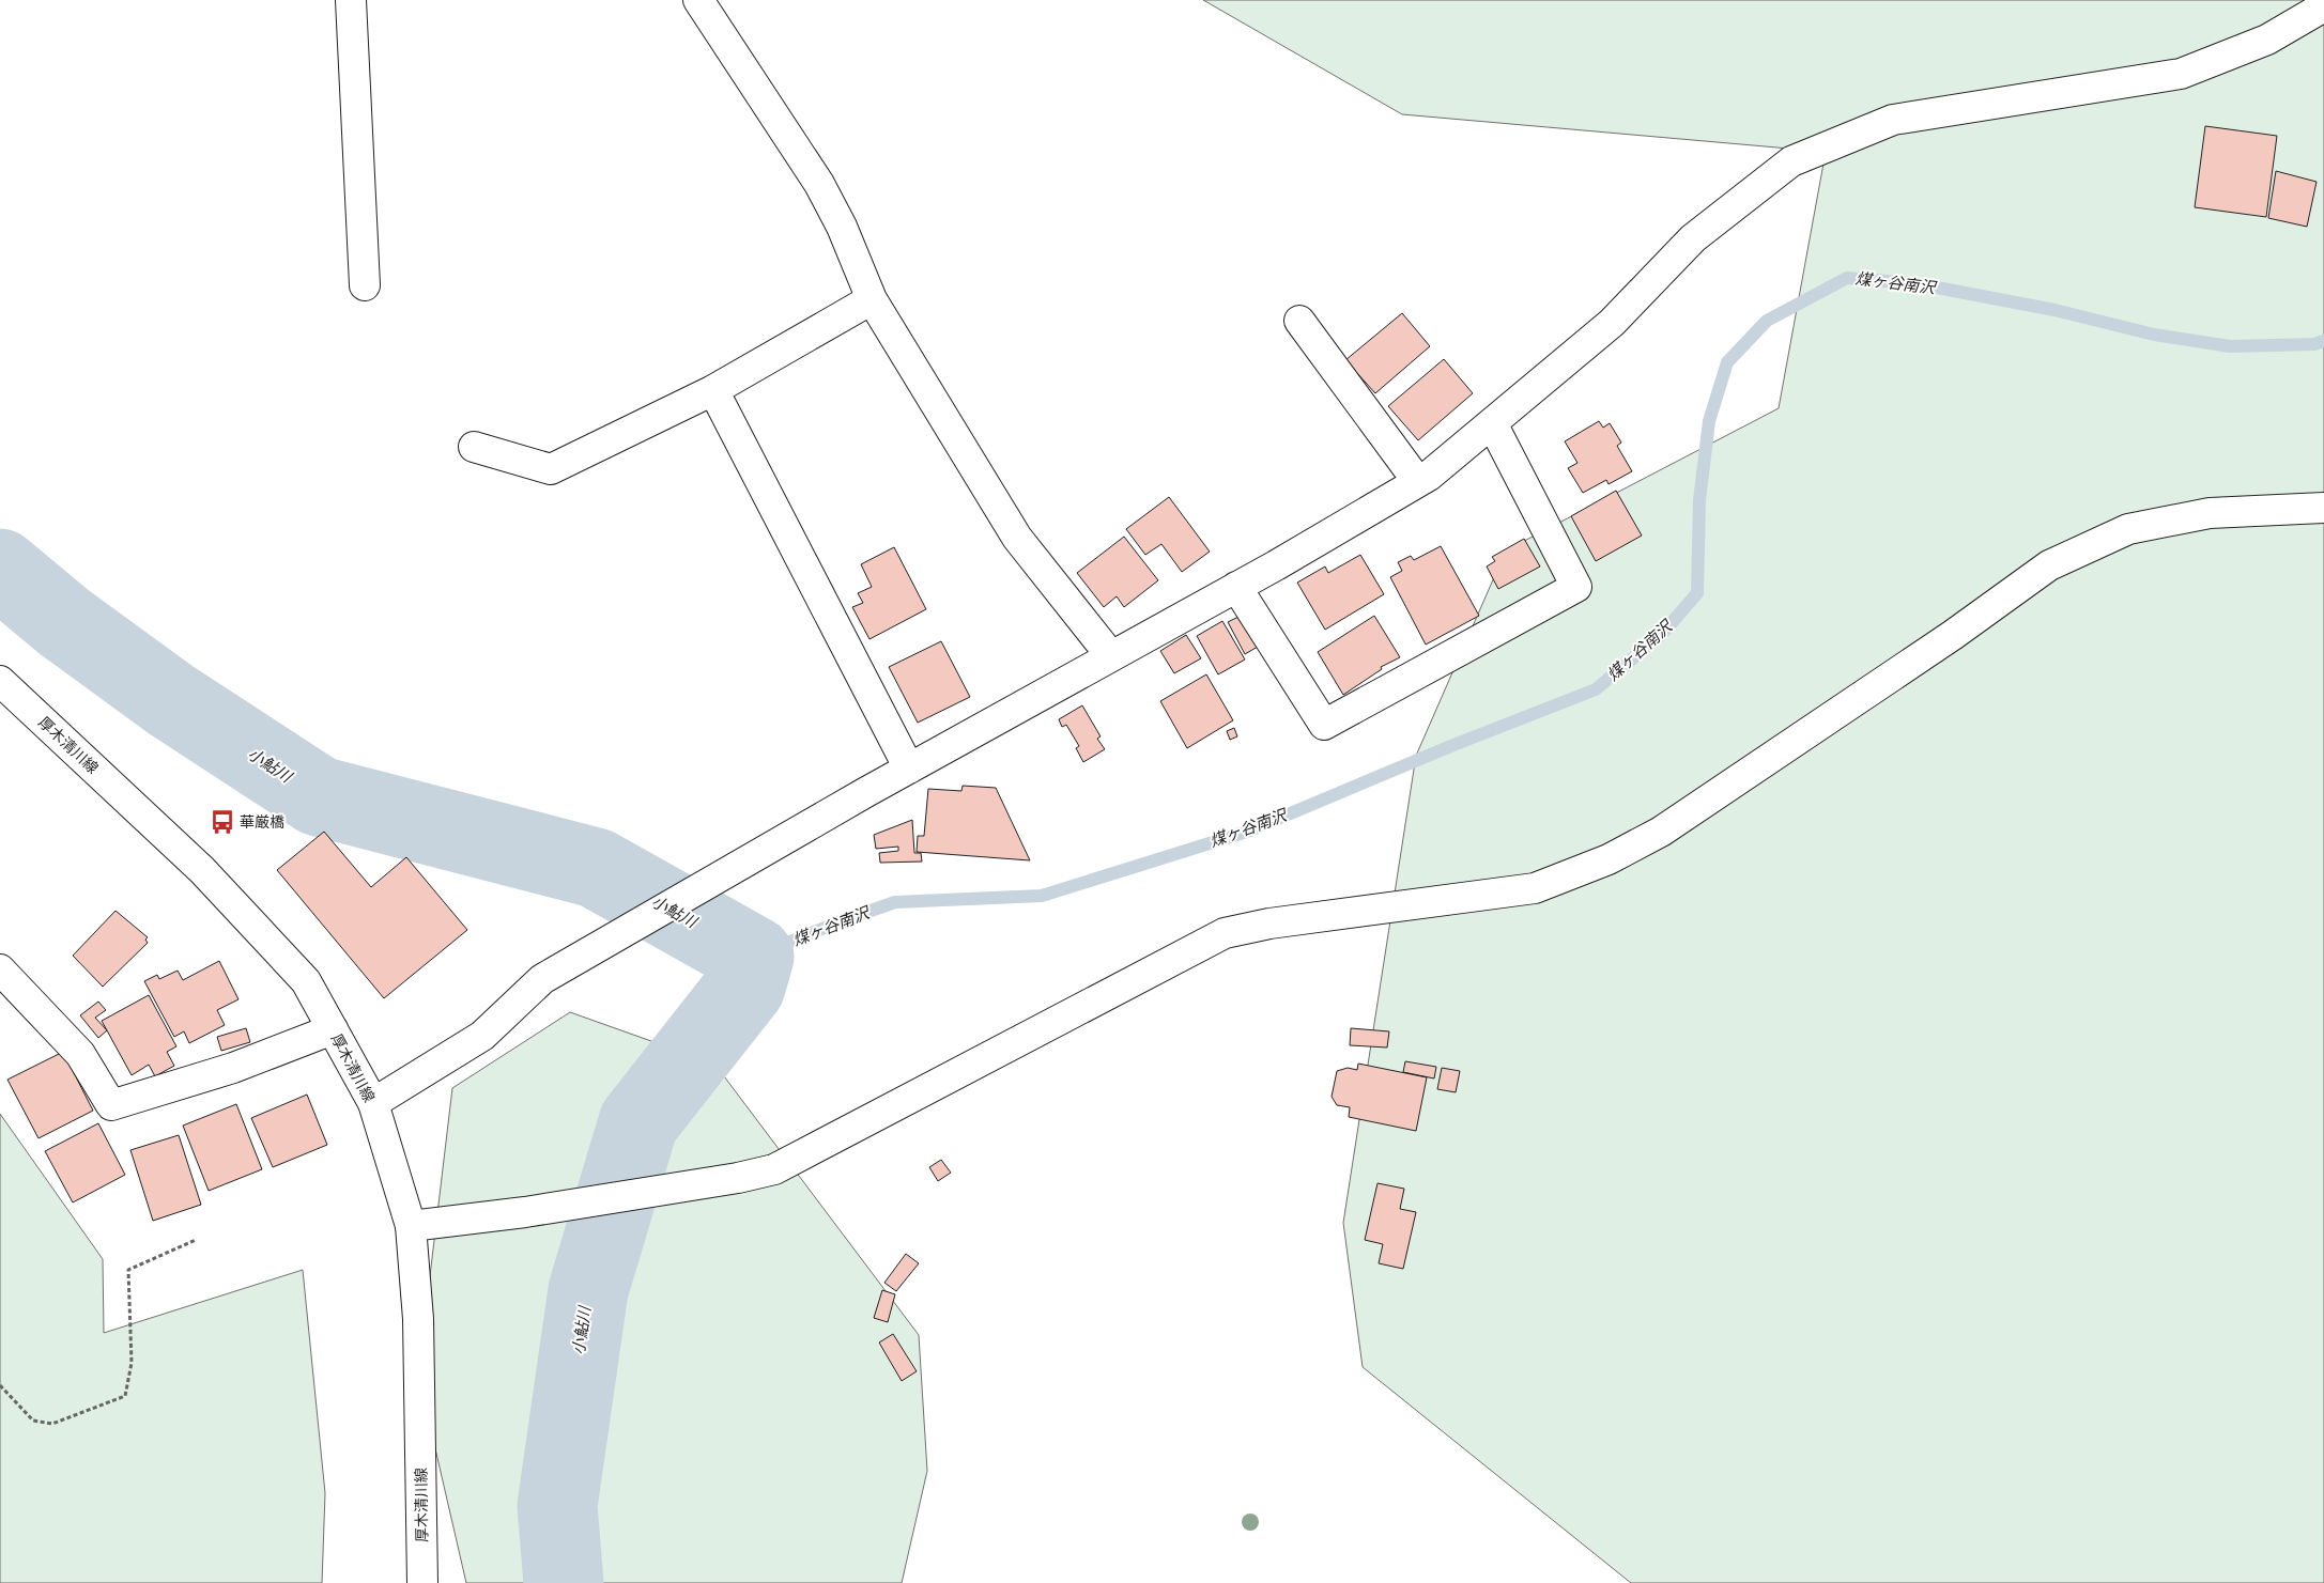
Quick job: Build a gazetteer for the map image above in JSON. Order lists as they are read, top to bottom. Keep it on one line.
{"streets":{"street":["厚木清川線"]},"water":["煤ヶ谷南沢","小鮎川"],"places":{"bus stop":["華厳橋"]}}
